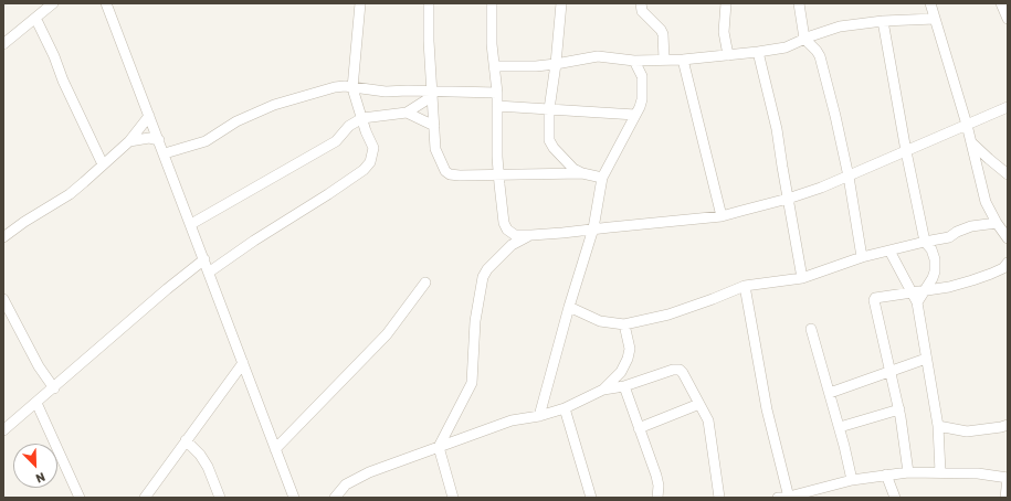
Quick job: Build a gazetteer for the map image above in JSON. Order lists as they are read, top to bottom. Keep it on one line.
{"north":"bottom right"}
